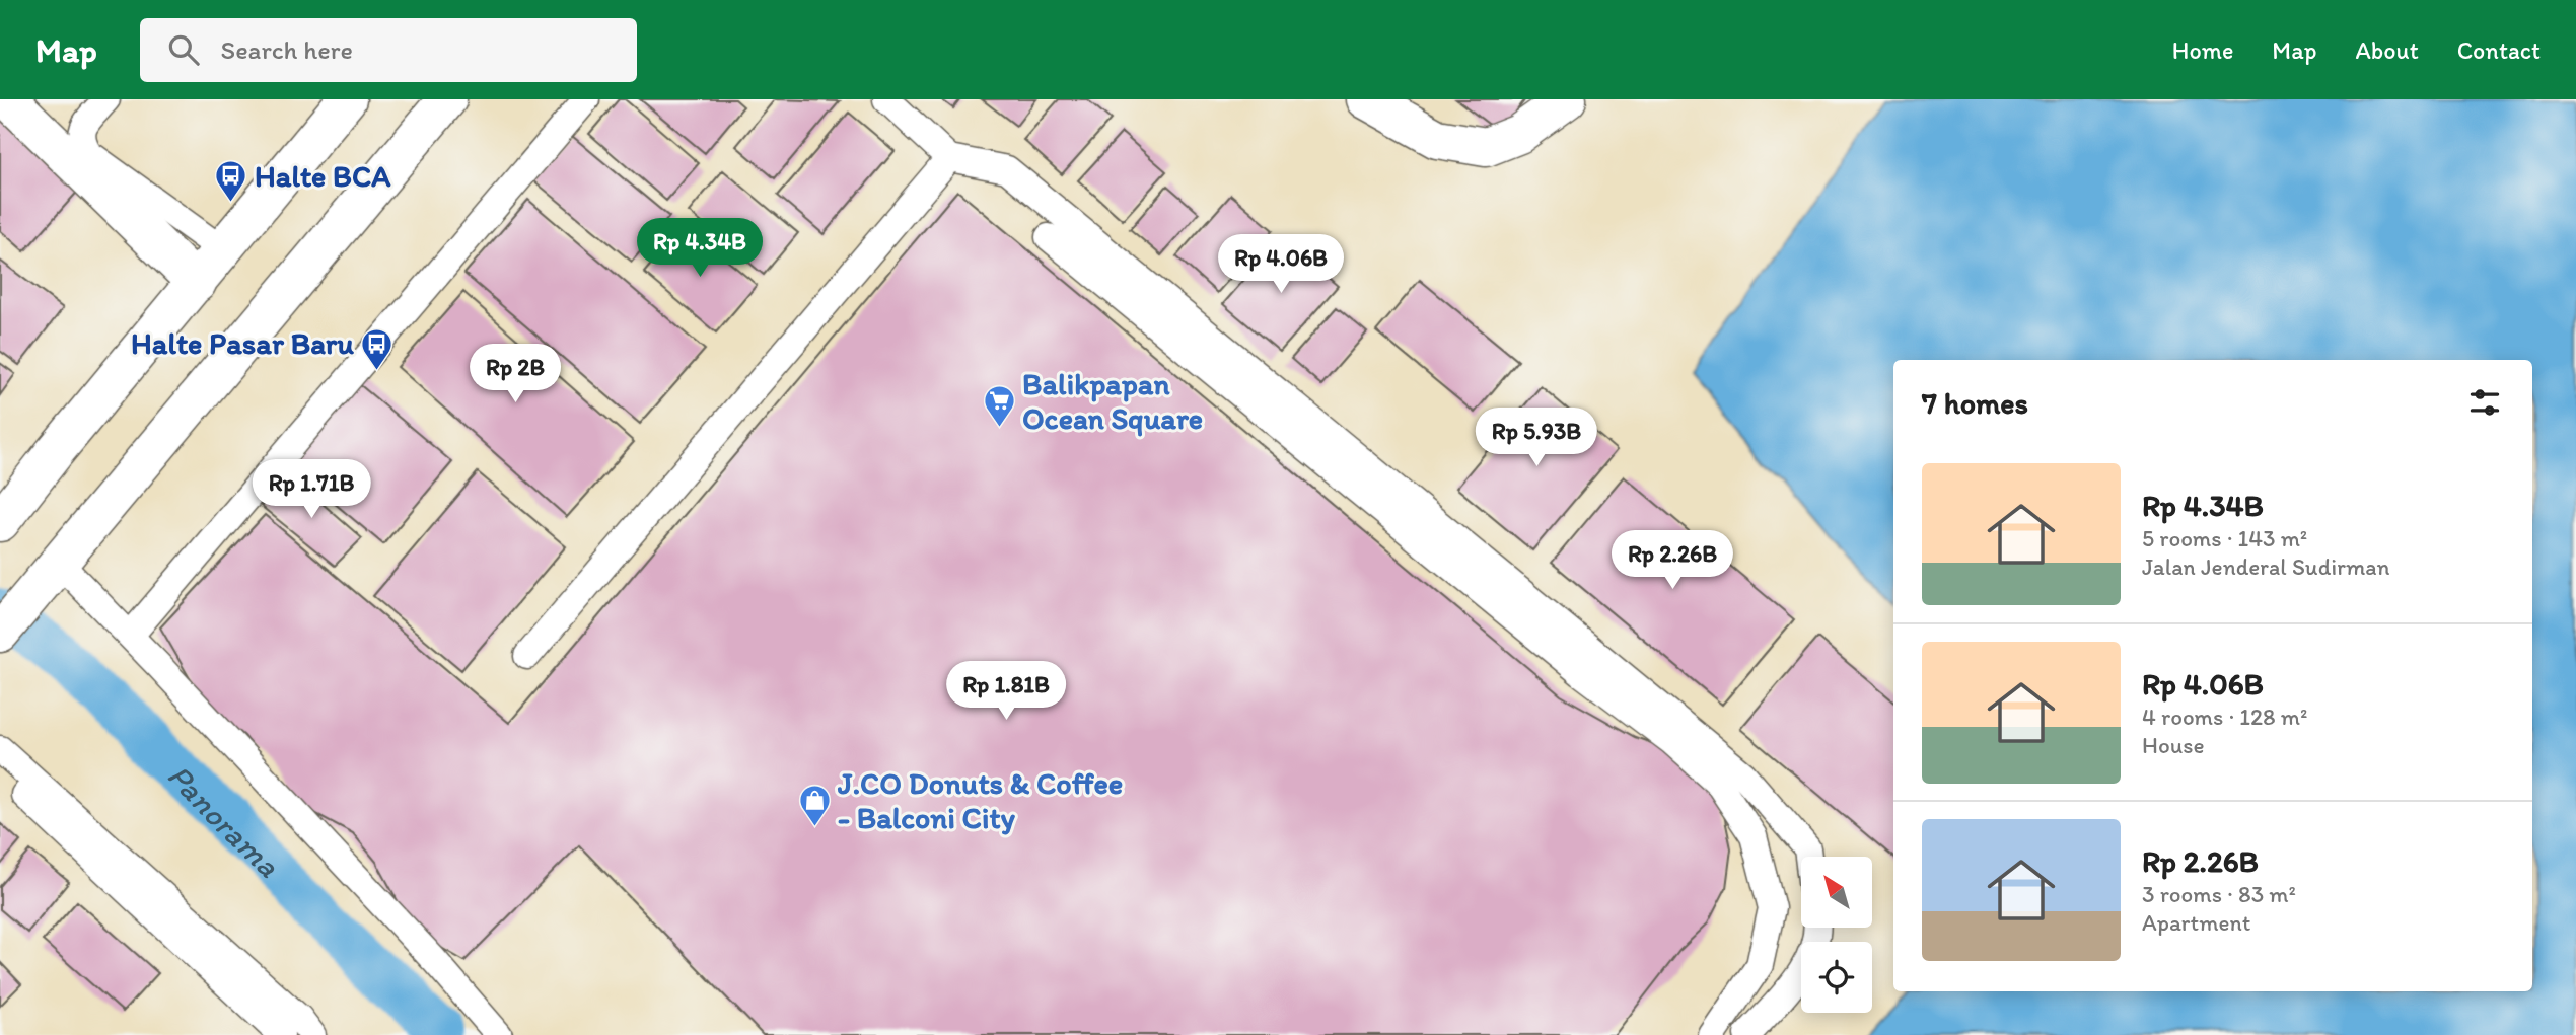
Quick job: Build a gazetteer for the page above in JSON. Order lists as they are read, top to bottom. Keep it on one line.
{"water":["Panorama"],"places":{"bus stop":["Halte BCA","Halte Pasar Baru"],"supermarket":["Balikpapan Ocean Square"],"shop":["J.CO Donuts & Coffee - Balconi City"]},"north":"top left","page":{"header":"Map","search":"Search here","nav":["Home","Map","About","Contact"],"price":["Rp 4.34B","Rp 4.06B","Rp 2B","Rp 5.93B","Rp 1.71B","Rp 2.26B","Rp 1.81B"],"heading":"7 homes","list":[{"name":"Rp 4.34B","note":"5 rooms · 143 m² · Jalan Jenderal Sudirman"},{"name":"Rp 4.06B","note":"4 rooms · 128 m² · House"},{"name":"Rp 2.26B","note":"3 rooms · 83 m² · Apartment"}]}}
